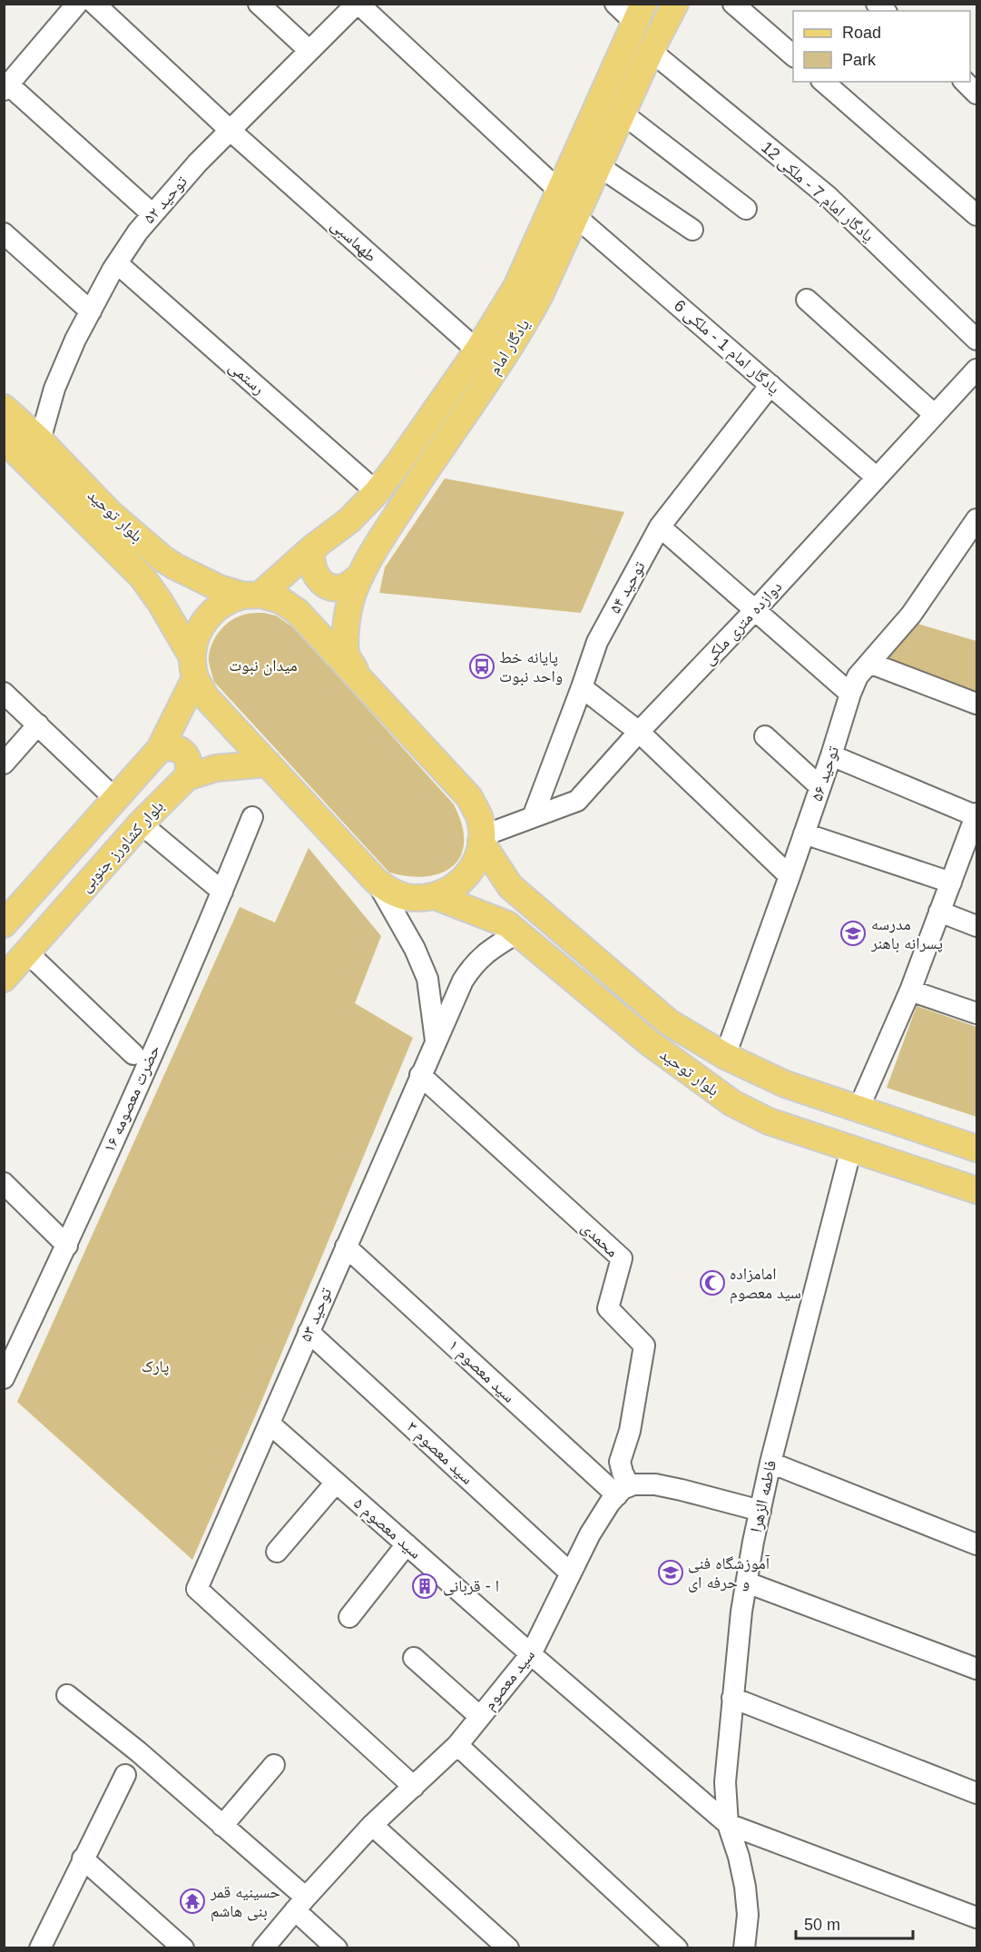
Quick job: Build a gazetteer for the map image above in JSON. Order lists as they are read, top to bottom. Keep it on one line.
{"streets":{"main road":["یادگار امام","بلوار توحید","بلوار کشاورز جنوبی"],"street":["یادگار امام 7 - ملکی 12","توحید ۵۲","طهماسبی","یادگار امام 1 - ملکی 6","رستمی","توحید ۵۴","دوازده متری ملکی","توحید ۵۶","حضرت معصومه ۱۶","محمدی","توحید ۵۳","سید معصوم ۱","سید معصوم ۳","فاطمه الزهرا","سید معصوم ۵","سید معصوم"]},"crossings":[["یادگار امام 7 - ملکی 12","یادگار امام"],["توحید ۵۲","طهماسبی"],["توحید ۵۲","رستمی"],["توحید ۵۲","بلوار توحید"],["طهماسبی","یادگار امام"],["یادگار امام","یادگار امام 1 - ملکی 6"],["یادگار امام","رستمی"],["یادگار امام","بلوار توحید"],["یادگار امام 1 - ملکی 6","توحید ۵۴"],["یادگار امام 1 - ملکی 6","دوازده متری ملکی"],["بلوار توحید","دوازده متری ملکی"],["بلوار توحید","توحید ۵۶"],["بلوار توحید","توحید ۵۳"],["بلوار توحید","فاطمه الزهرا"],["توحید ۵۴","دوازده متری ملکی"],["محمدی","توحید ۵۳"],["محمدی","سید معصوم ۱"],["محمدی","سید معصوم"],["توحید ۵۳","سید معصوم ۱"],["توحید ۵۳","سید معصوم ۳"],["توحید ۵۳","سید معصوم ۵"],["توحید ۵۳","سید معصوم"],["سید معصوم ۱","سید معصوم"],["سید معصوم ۳","سید معصوم"],["فاطمه الزهرا","سید معصوم ۵"],["سید معصوم ۵","سید معصوم"]],"parks":["میدان نبوت","پارک"],"places":{"bus stop":["پایانه خط واحد نبوت"],"school or university":["مدرسه پسرانه باهنر","آموزشگاه فنی و حرفه ای"],"mosque":["امامزاده سید معصوم"],"building":["ا - قربانی"],"temple":["حسینیه قمر بنی هاشم"]},"legend":["Road","Park"],"scale_bar":"50 m"}
